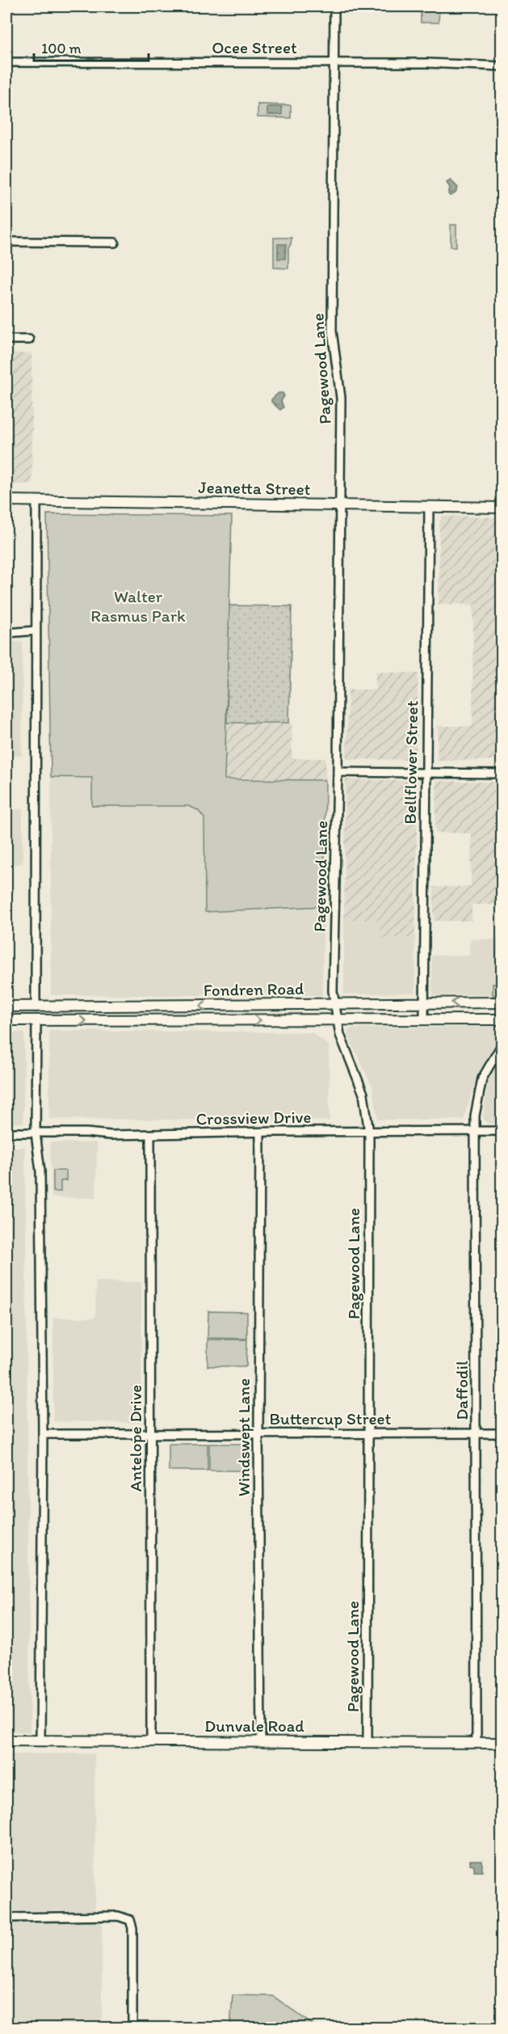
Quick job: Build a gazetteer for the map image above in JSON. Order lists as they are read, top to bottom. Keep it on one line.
{"streets":{"main road":["Jeanetta Street","Fondren Road","Dunvale Road"],"street":["Ocee Street","Pagewood Lane","Bellflower Street","Crossview Drive","Daffodil","Buttercup Street","Windswept Lane","Antelope Drive"]},"crossings":[["Ocee Street","Pagewood Lane"],["Pagewood Lane","Jeanetta Street"],["Pagewood Lane","Fondren Road"],["Pagewood Lane","Crossview Drive"],["Pagewood Lane","Buttercup Street"],["Pagewood Lane","Dunvale Road"],["Jeanetta Street","Bellflower Street"],["Bellflower Street","Fondren Road"],["Crossview Drive","Daffodil"],["Crossview Drive","Windswept Lane"],["Crossview Drive","Antelope Drive"],["Daffodil","Buttercup Street"],["Daffodil","Dunvale Road"],["Buttercup Street","Windswept Lane"],["Buttercup Street","Antelope Drive"],["Windswept Lane","Dunvale Road"],["Antelope Drive","Dunvale Road"]],"parks":["Walter Rasmus Park"],"scale_bar":"100 m"}
